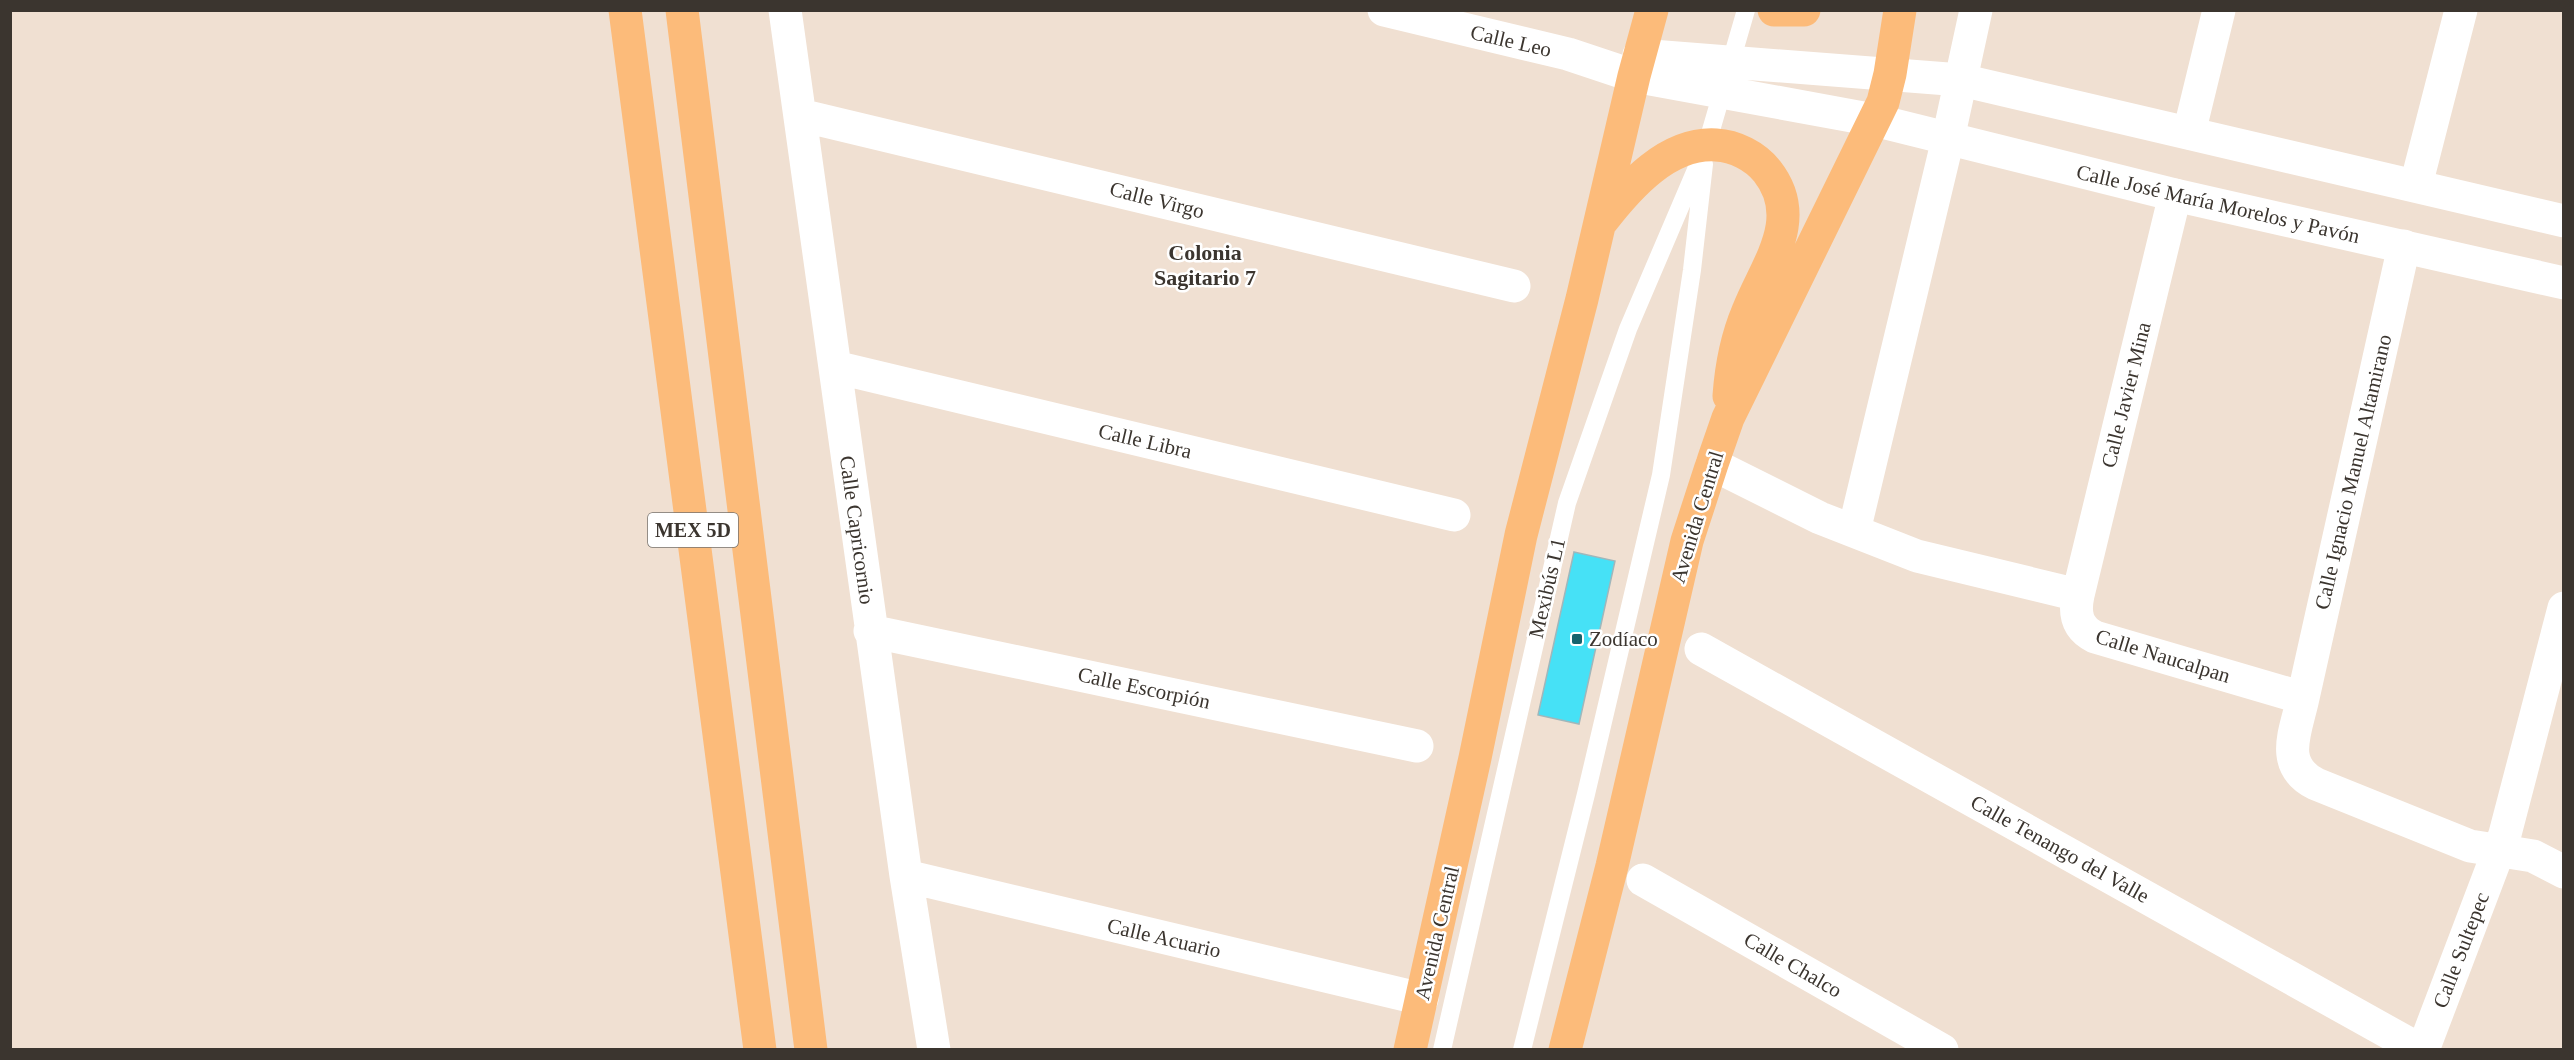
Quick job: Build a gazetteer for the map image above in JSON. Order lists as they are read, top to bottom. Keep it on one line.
{"streets":{"highway":["Avenida Central","MEX 5D"],"street":["Calle Leo","Calle Virgo","Calle José María Morelos y Pavón","Calle Javier Mina","Calle Libra","Calle Ignacio Manuel Altamirano","Calle Capricornio","Calle Naucalpan","Calle Escorpión","Calle Tenango del Valle","Calle Acuario","Calle Sultepec","Calle Chalco"],"lane":["Mexibús L1"]},"crossings":[["Calle Leo","Calle José María Morelos y Pavón"],["Calle Leo","Avenida Central"],["Calle Virgo","Calle Capricornio"],["Calle José María Morelos y Pavón","Calle Javier Mina"],["Calle José María Morelos y Pavón","Calle Ignacio Manuel Altamirano"],["Calle José María Morelos y Pavón","Avenida Central"],["Calle José María Morelos y Pavón","Mexibús L1"],["Calle Javier Mina","Calle Naucalpan"],["Calle Libra","Calle Capricornio"],["Calle Ignacio Manuel Altamirano","Calle Naucalpan"],["Avenida Central","Calle Acuario"],["Calle Capricornio","Calle Escorpión"],["Calle Capricornio","Calle Acuario"],["Calle Tenango del Valle","Calle Sultepec"]],"districts":["Colonia Sagitario 7"],"places":{"transit":["Zodíaco"]}}
